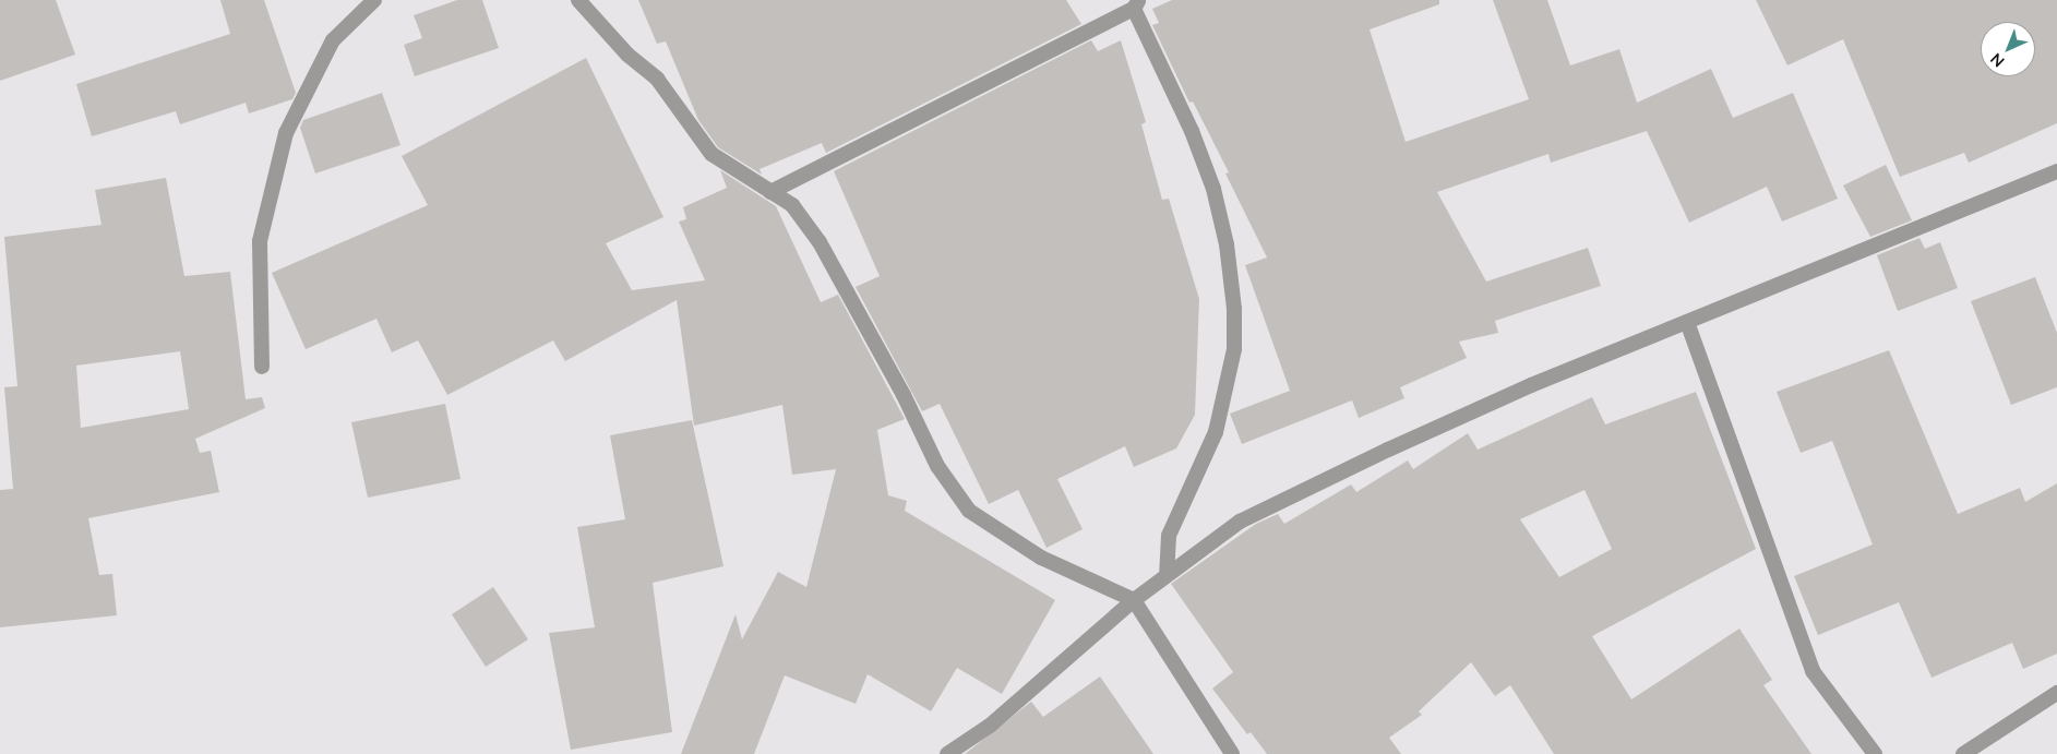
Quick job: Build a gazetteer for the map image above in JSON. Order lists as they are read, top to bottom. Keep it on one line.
{"north":"bottom left"}
